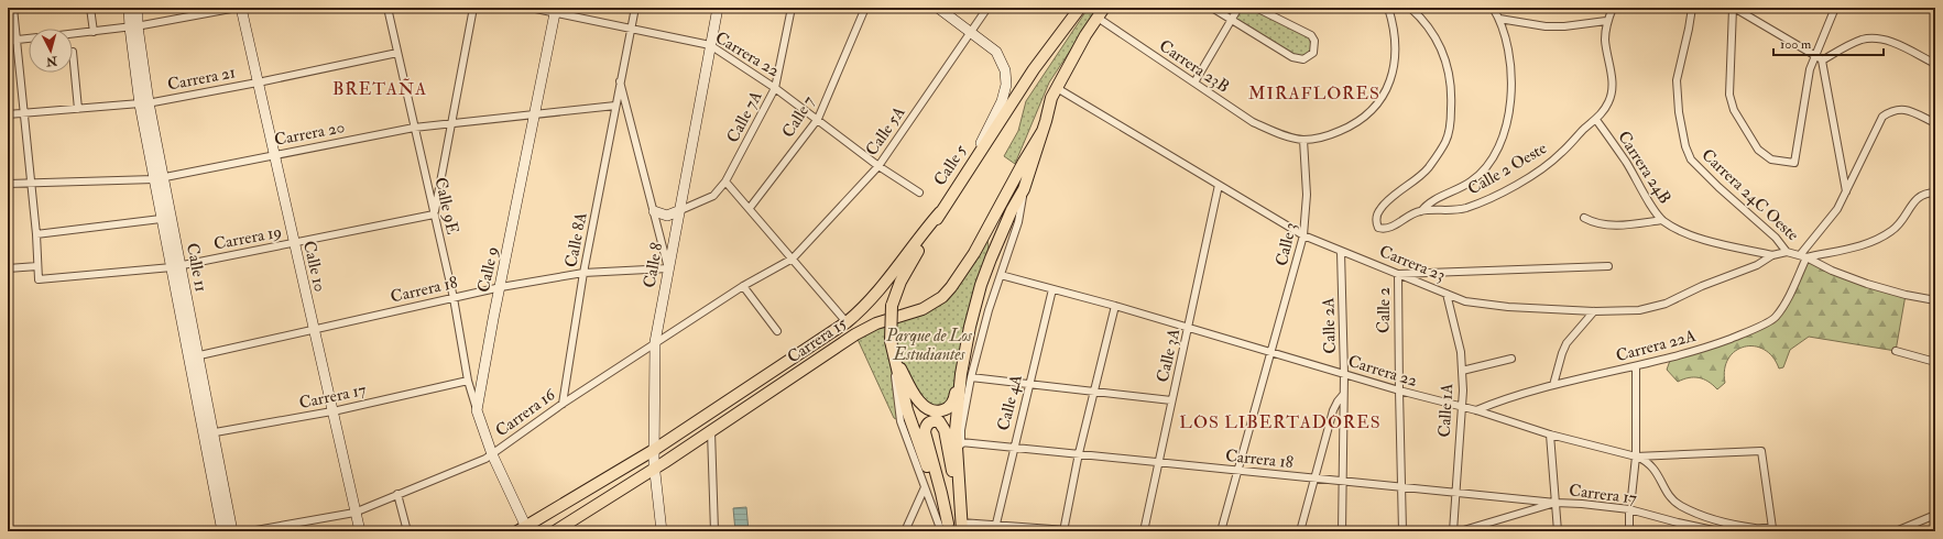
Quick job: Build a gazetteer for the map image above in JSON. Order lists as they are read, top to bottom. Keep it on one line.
{"streets":{"main road":["Calle 5","Carrera 15"],"street":["Carrera 22","Carrera 23B","Carrera 21","Calle 7A","Calle 7","Calle 5A","Carrera 20","Carrera 24B","Calle 2 Oeste","Carrera 24C Oeste","Calle 9E","Carrera 19","Calle 8A","Calle 3","Carrera 23","Calle 8","Calle 10","Calle 11","Calle 9","Carrera 18","Calle 2","Calle 2A","Carrera 22A","Calle 3A","Carrera 17","Calle 4A","Calle 1A","Carrera 16"]},"crossings":[["Carrera 22","Calle 7A"],["Carrera 22","Calle 7"],["Carrera 22","Calle 5A"],["Carrera 22","Calle 8A"],["Carrera 22","Calle 3"],["Carrera 22","Calle 8"],["Carrera 22","Calle 9"],["Carrera 22","Calle 2"],["Carrera 22","Calle 2A"],["Carrera 22","Carrera 22A"],["Carrera 22","Calle 3A"],["Carrera 22","Calle 4A"],["Carrera 22","Calle 1A"],["Carrera 23B","Calle 3"],["Carrera 21","Calle 9E"],["Carrera 21","Calle 10"],["Carrera 21","Calle 11"],["Calle 7A","Calle 8"],["Calle 5A","Carrera 16"],["Carrera 20","Calle 9E"],["Carrera 20","Calle 8A"],["Carrera 20","Calle 10"],["Carrera 20","Calle 11"],["Carrera 20","Calle 9"],["Calle 5","Carrera 15"],["Carrera 24B","Calle 2 Oeste"],["Carrera 24B","Carrera 23"],["Carrera 24C Oeste","Carrera 23"],["Carrera 24C Oeste","Carrera 22A"],["Calle 9E","Carrera 19"],["Calle 9E","Calle 9"],["Calle 9E","Carrera 18"],["Calle 9E","Carrera 17"],["Carrera 19","Calle 10"],["Carrera 19","Calle 11"],["Calle 8A","Calle 8"],["Calle 8A","Carrera 18"],["Calle 8A","Carrera 16"],["Calle 3","Carrera 23"],["Calle 3","Carrera 18"],["Carrera 23","Calle 2"],["Carrera 23","Calle 2A"],["Carrera 23","Calle 3A"],["Carrera 23","Calle 1A"],["Calle 8","Carrera 18"],["Calle 8","Carrera 15"],["Calle 8","Carrera 16"],["Calle 10","Carrera 18"],["Calle 10","Carrera 17"],["Calle 10","Carrera 16"],["Calle 11","Carrera 18"],["Calle 11","Carrera 17"],["Calle 9","Carrera 18"],["Carrera 18","Calle 2"],["Carrera 18","Calle 2A"],["Carrera 18","Calle 3A"],["Carrera 18","Carrera 17"],["Carrera 18","Calle 4A"],["Carrera 18","Calle 1A"]],"districts":["BRETAÑA","MIRAFLORES","LOS LIBERTADORES"],"parks":["Parque de Los Estudiantes"],"scale_bar":"100 m","north":"bottom"}
